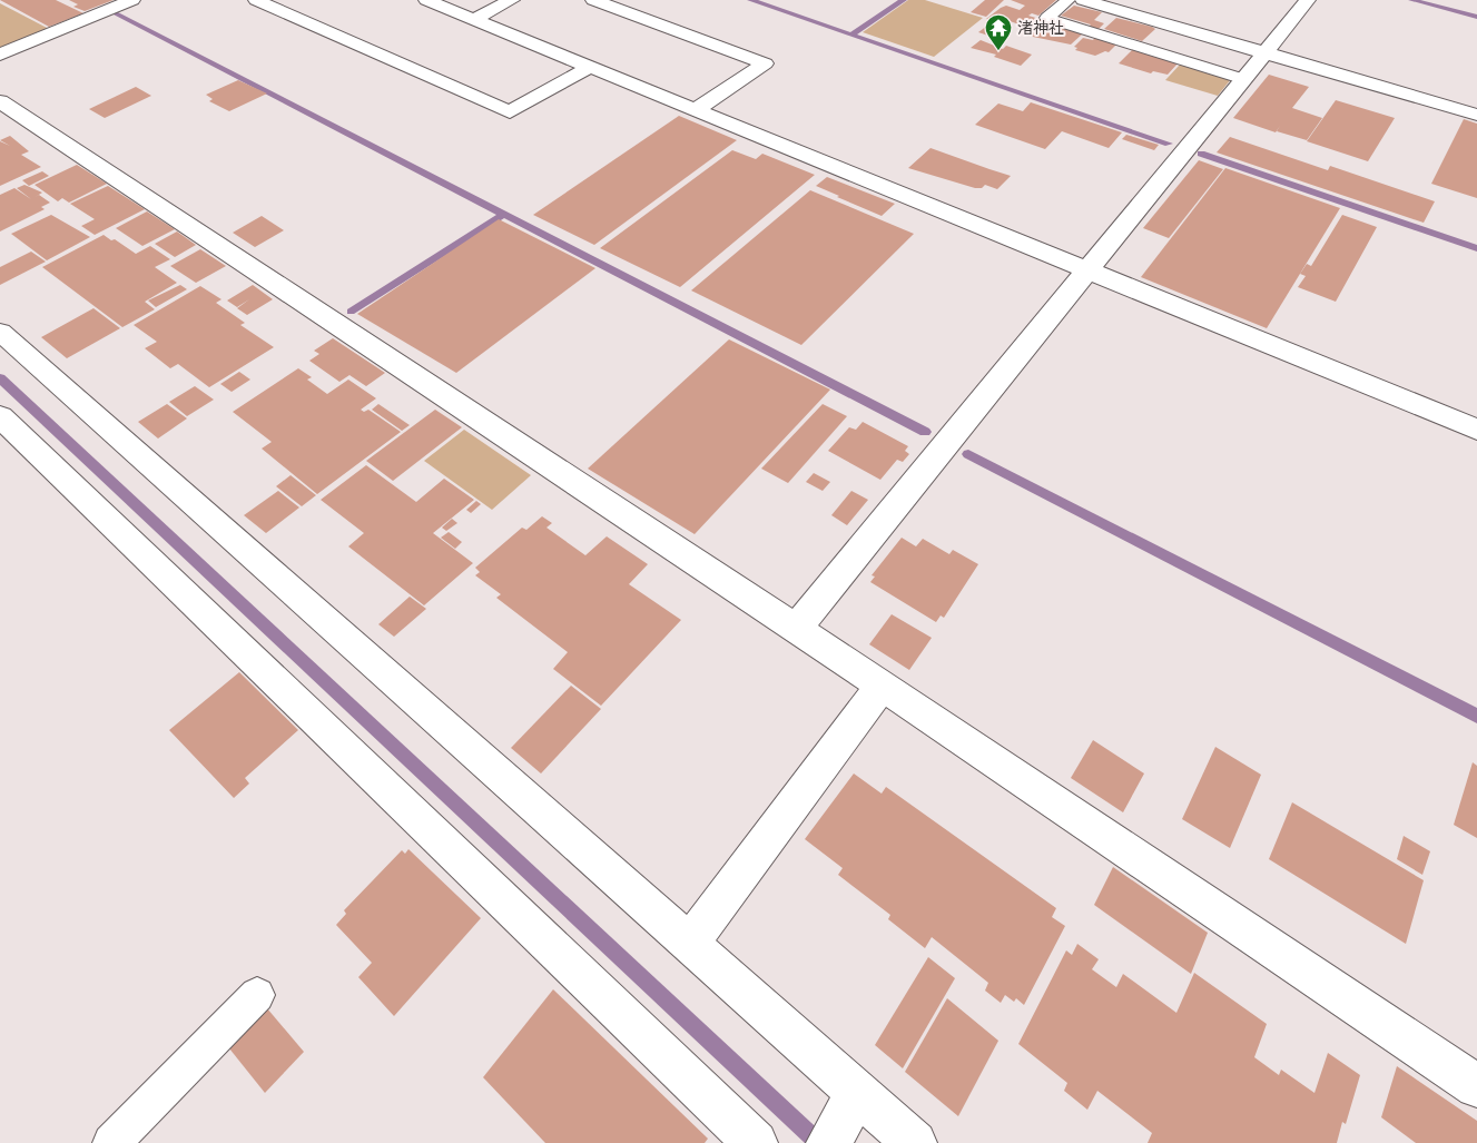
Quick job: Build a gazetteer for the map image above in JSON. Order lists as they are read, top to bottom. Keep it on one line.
{"places":{"temple":["渚神社"]}}
